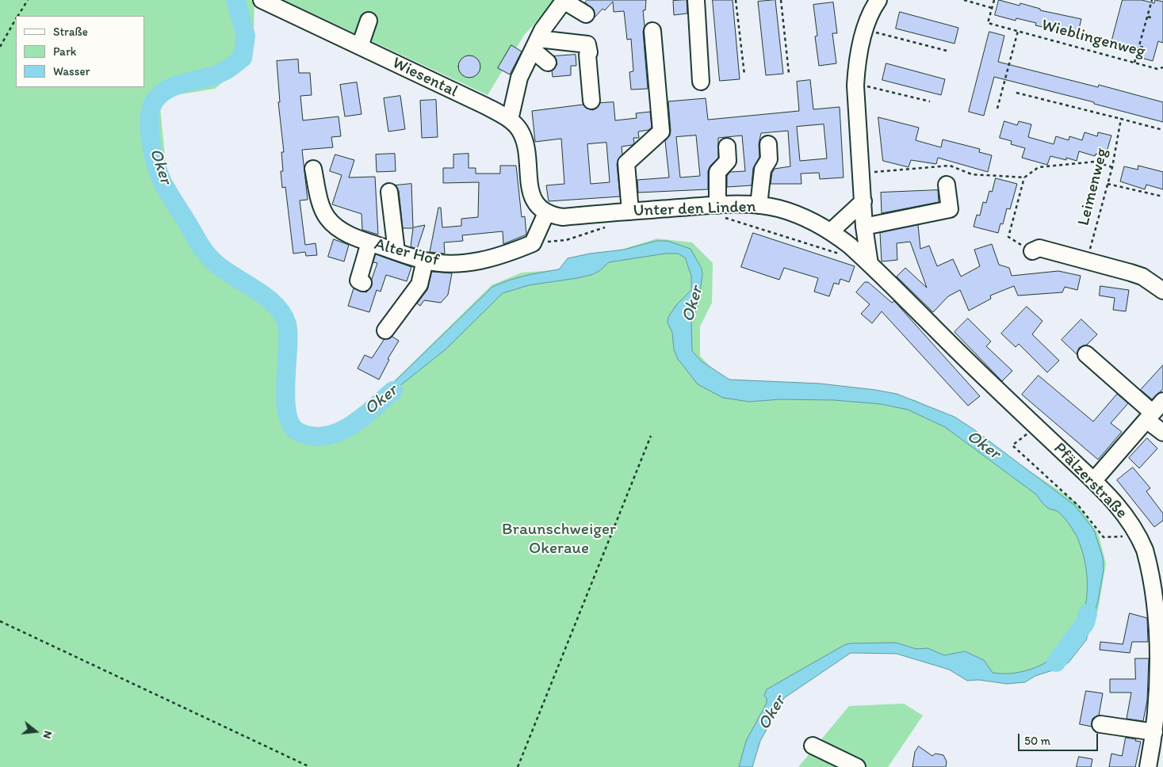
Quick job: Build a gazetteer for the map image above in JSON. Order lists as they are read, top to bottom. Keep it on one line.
{"streets":{"street":["Wiesental","Unter den Linden","Alter Hof","Pfälzerstraße"],"path":["Wieblingenweg","Leimenweg"]},"crossings":[["Wiesental","Unter den Linden"],["Unter den Linden","Pfälzerstraße"]],"water":["Oker"],"parks":["Braunschweiger Okeraue"],"legend":["Straße","Park","Wasser"],"scale_bar":"50 m","north":"right"}
